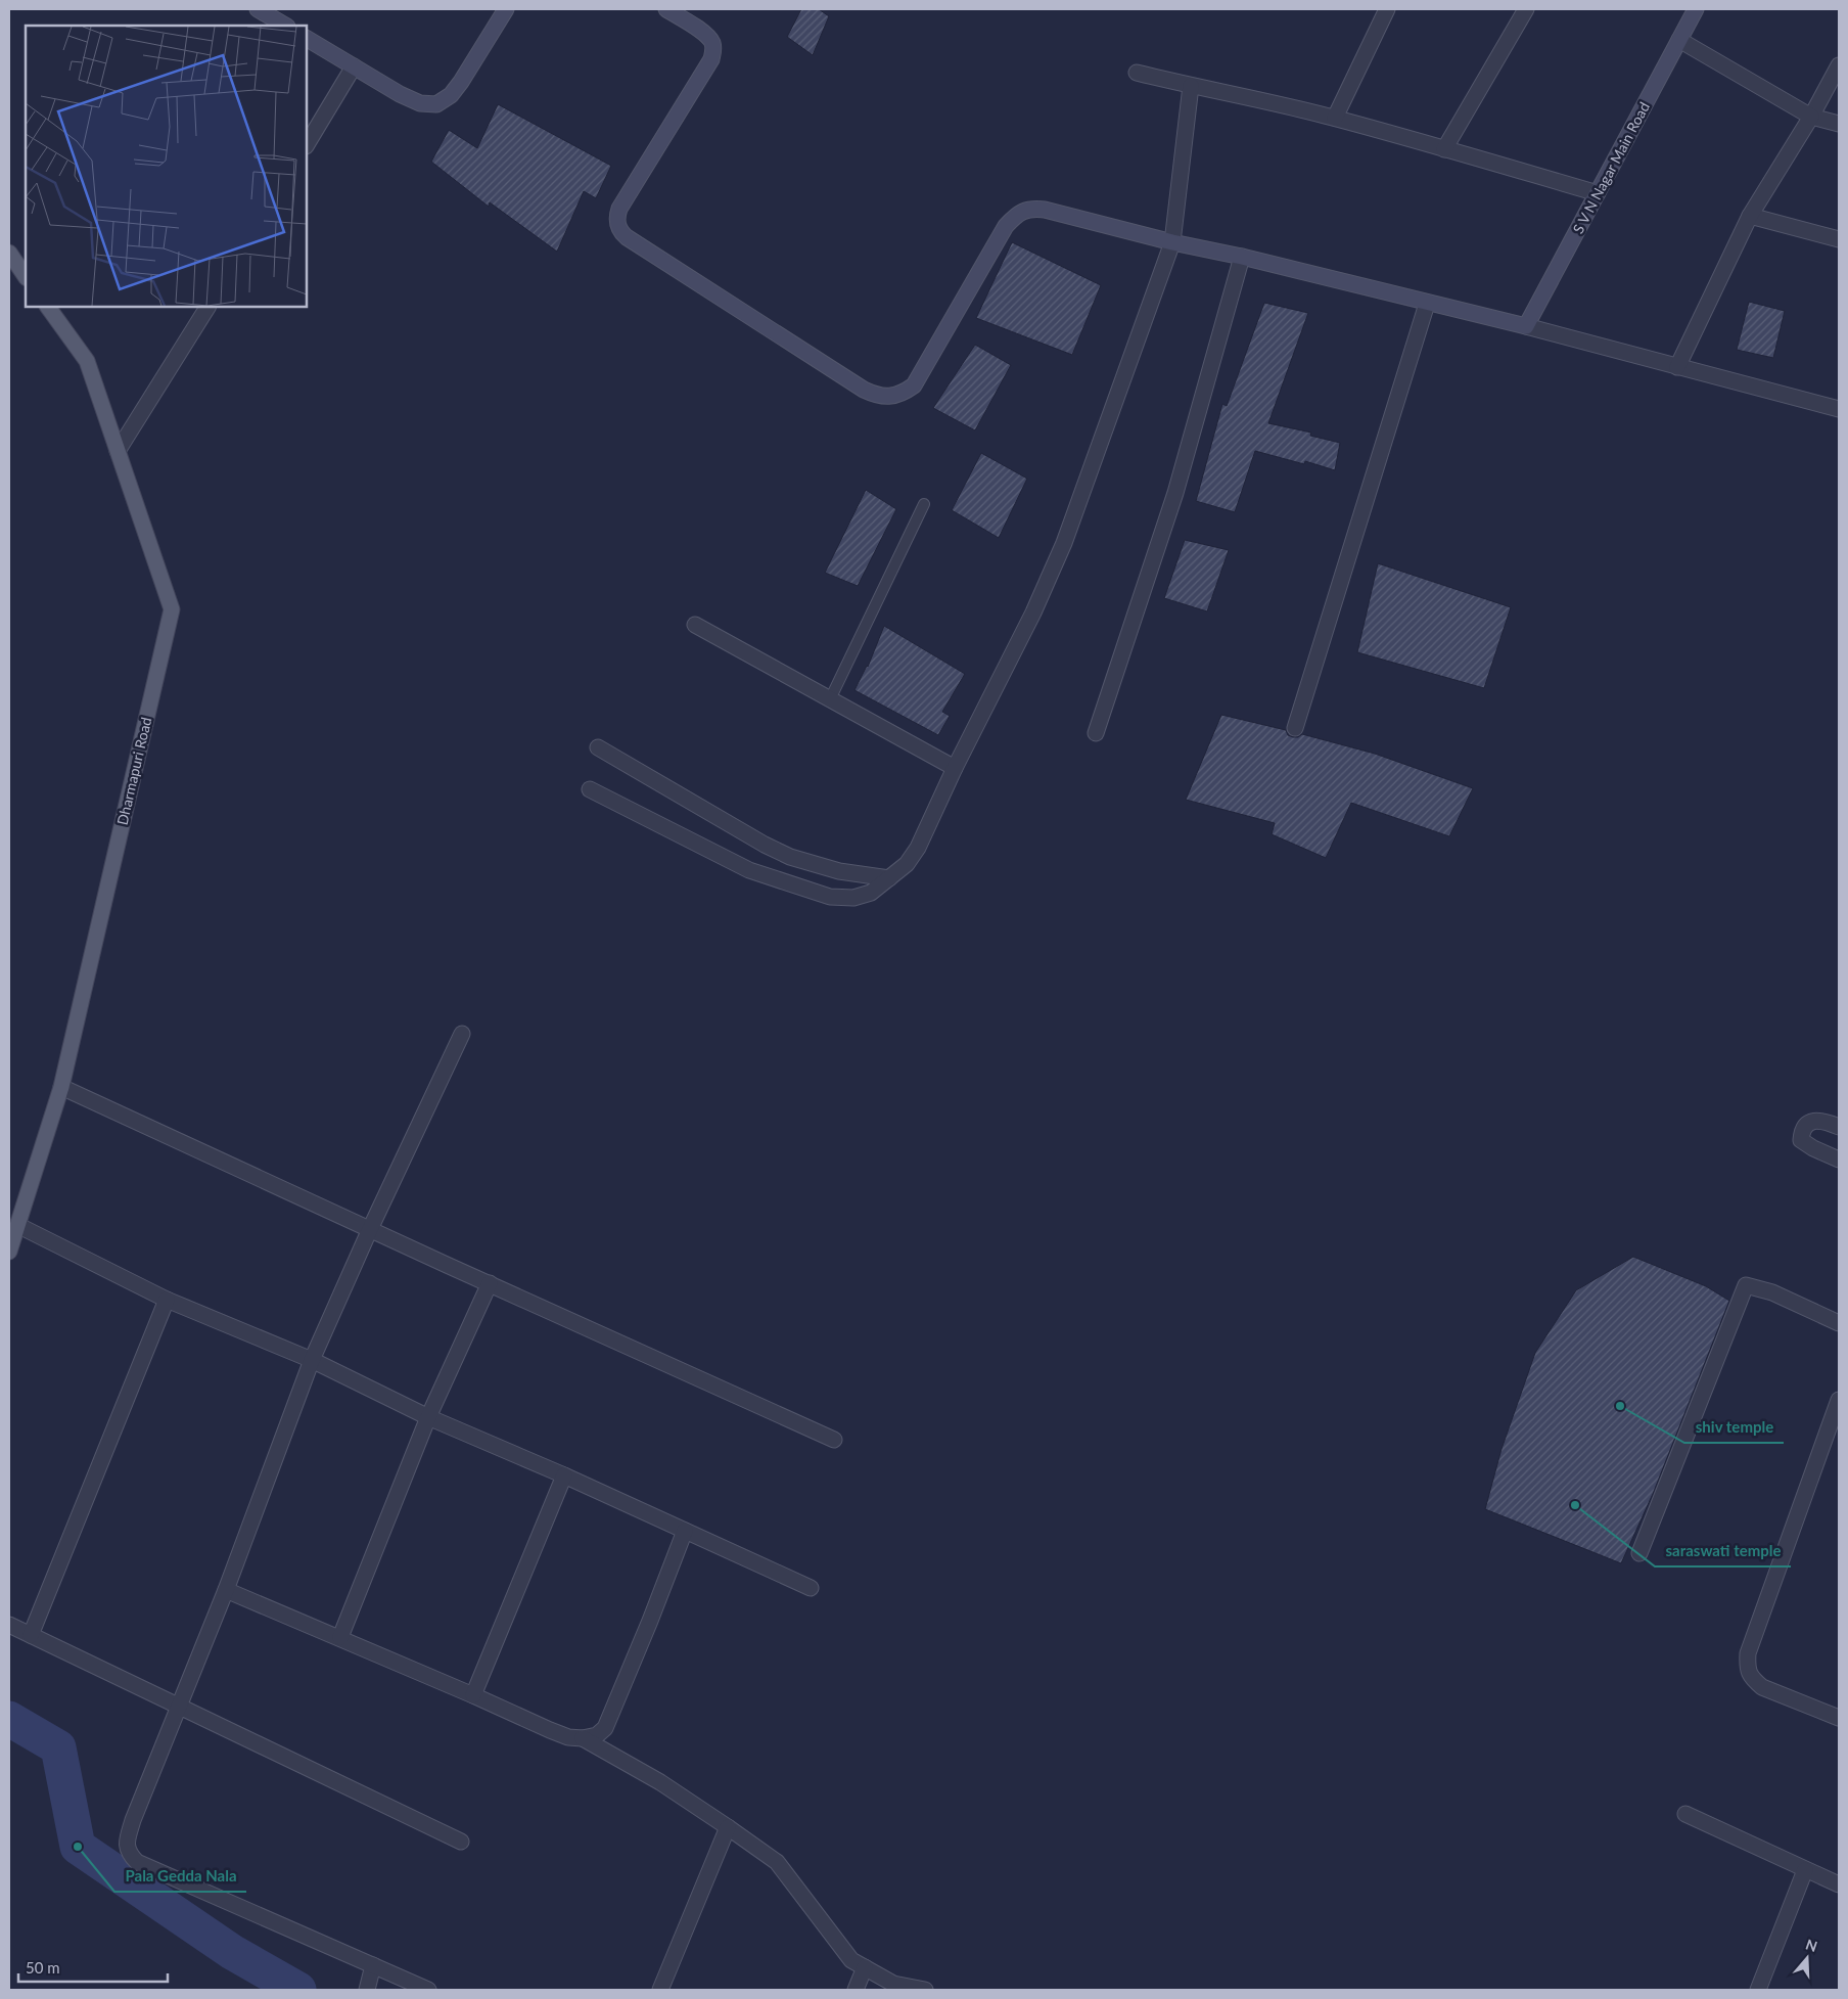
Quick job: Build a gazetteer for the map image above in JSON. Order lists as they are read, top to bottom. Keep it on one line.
{"streets":{"main road":["Dharmapuri Road"],"street":["S V N Nagar Main Road"]},"places":["shiv temple","saraswati temple","Pala Gedda Nala"],"scale_bar":"50 m","north":"top"}
